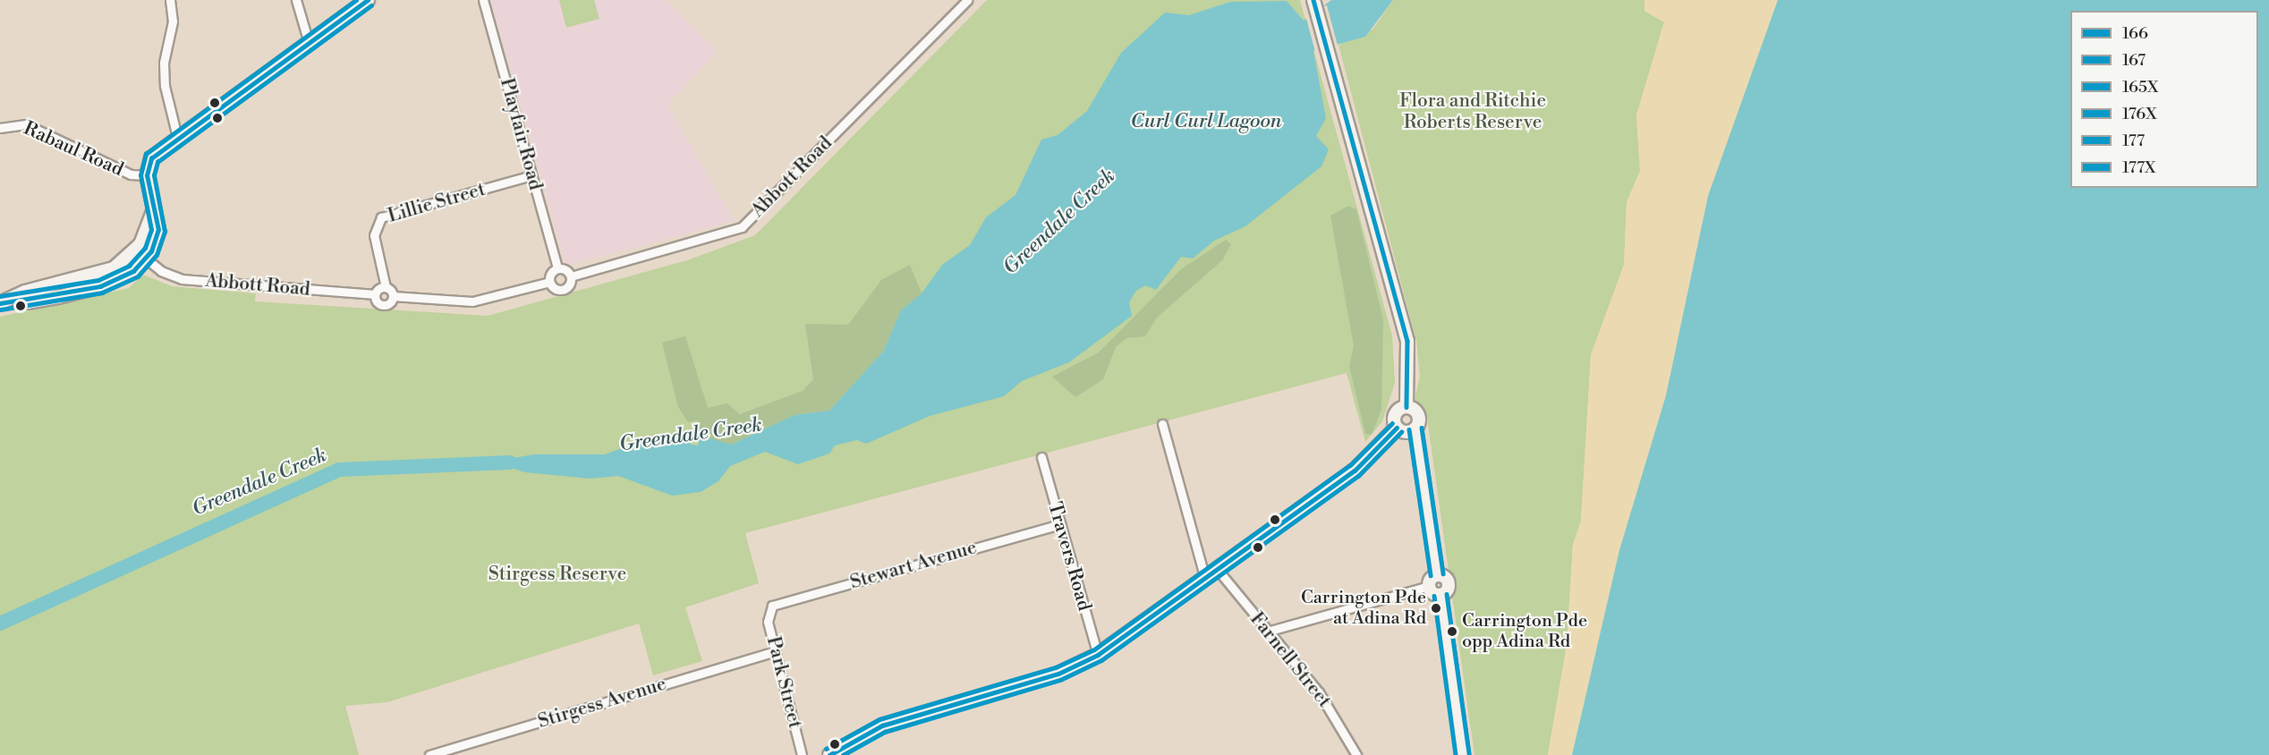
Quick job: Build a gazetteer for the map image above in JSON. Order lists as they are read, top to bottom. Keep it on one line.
{"streets":{"street":["Playfair Road","Rabaul Road","Abbott Road","Lillie Street","Travers Road","Stewart Avenue","Farnell Street","Park Street","Stirgess Avenue"]},"crossings":[["Playfair Road","Lillie Street"],["Travers Road","Stewart Avenue"],["Stewart Avenue","Park Street"],["Park Street","Stirgess Avenue"]],"water":["Curl Curl Lagoon","Greendale Creek"],"parks":["Flora and Ritchie Roberts Reserve","Stirgess Reserve"],"places":["Carrington Pde at Adina Rd","Carrington Pde opp Adina Rd"],"lines":["transit line 166","transit line 176X","transit line 177X","transit line 177","transit line 165X","transit line 167"],"legend":["166","167","165X","176X","177","177X"]}
